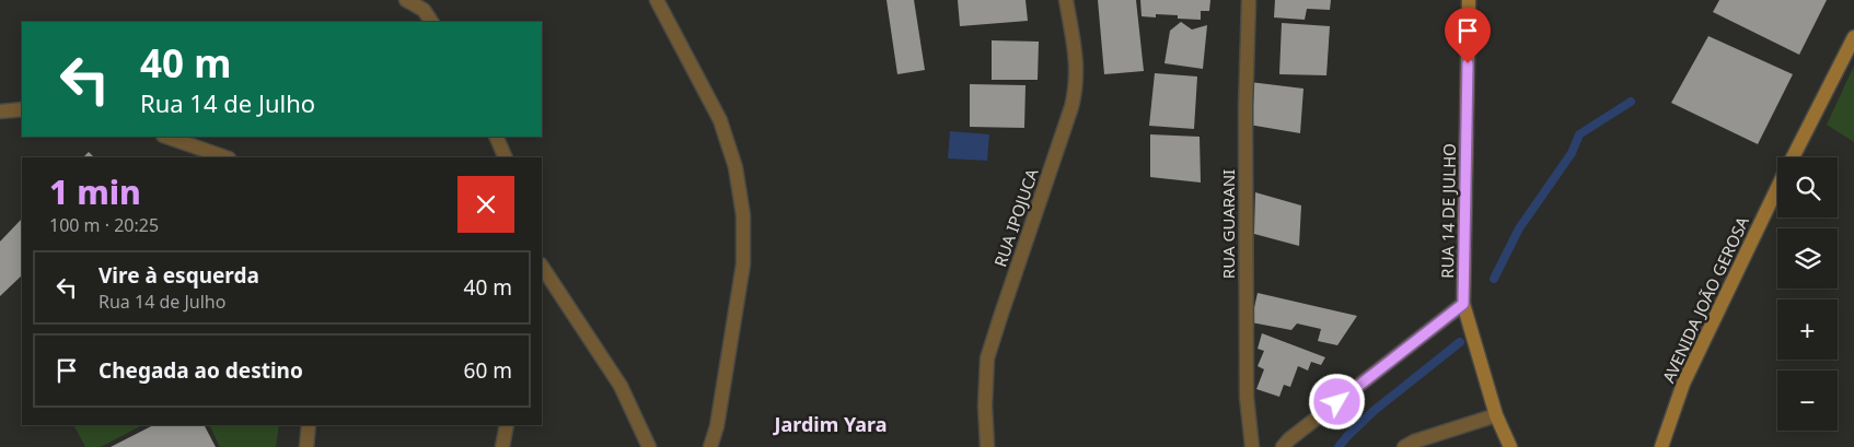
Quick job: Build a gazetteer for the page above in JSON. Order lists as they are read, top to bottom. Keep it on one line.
{"streets":{"street":["RUA 14 DE JULHO","RUA IPOJUCA","RUA GUARANI","AVENIDA JOÃO GEROSA"]},"districts":["Jardim Yara"],"page":{"turn":["40 m","Rua 14 de Julho"],"map_buttons":["+","−"],"heading":["1 min","100 m · 20:25"],"list":[{"name":"Vire à esquerda","note":"Rua 14 de Julho","value":"40 m"},{"name":"Chegada ao destino","value":"60 m"}]}}
